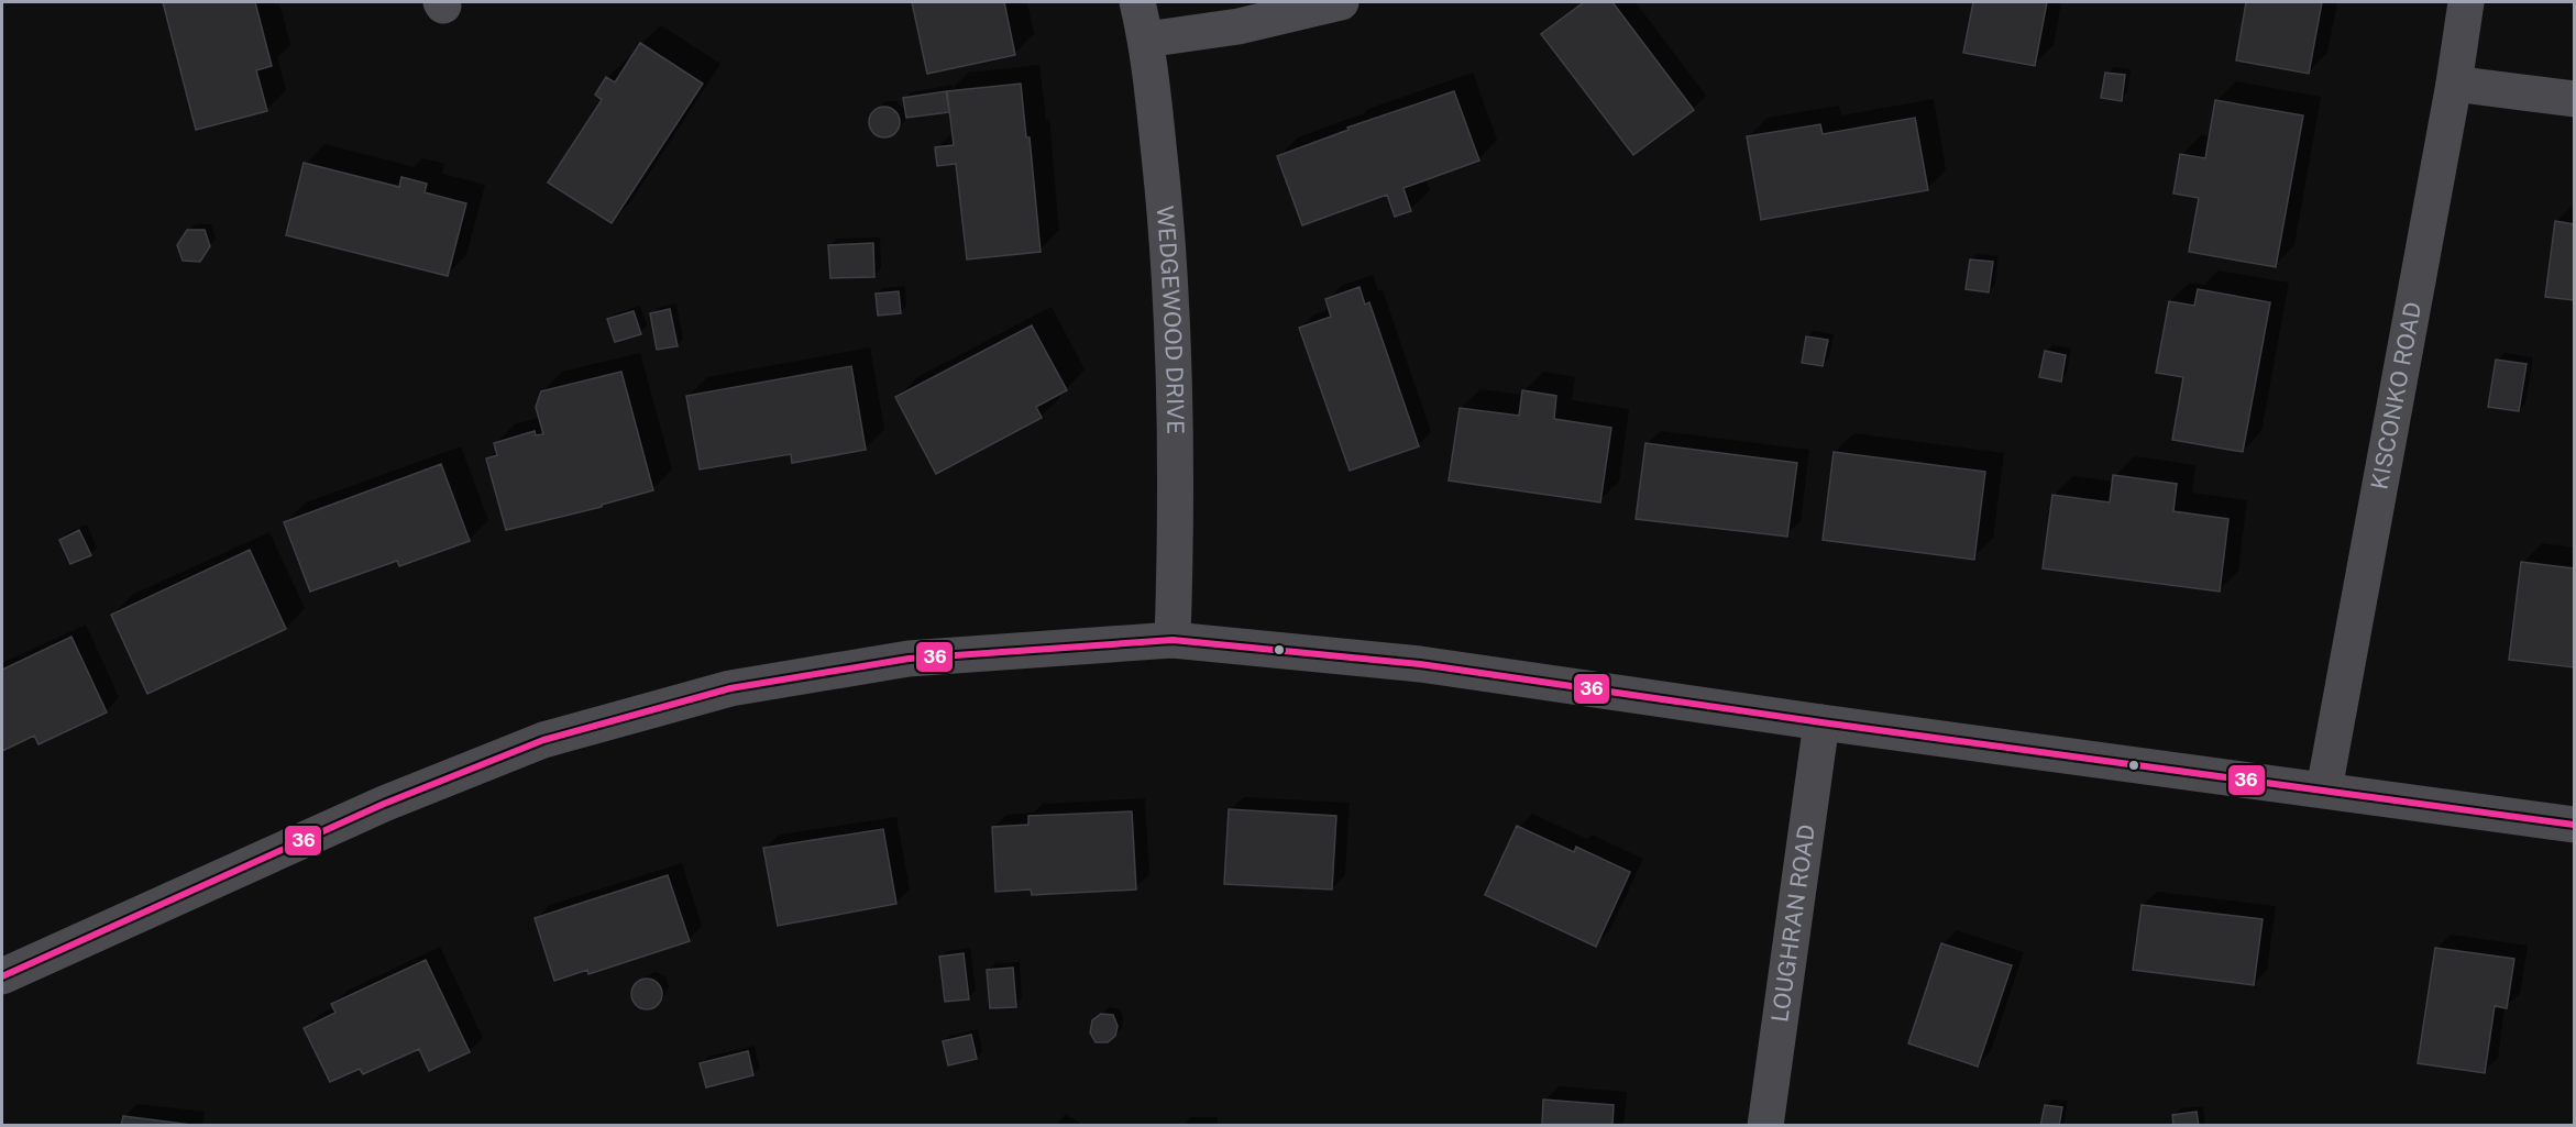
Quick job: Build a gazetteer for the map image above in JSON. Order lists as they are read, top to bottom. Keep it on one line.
{"streets":{"street":["WEDGEWOOD DRIVE","KISCONKO ROAD","LOUGHRAN ROAD"]},"lines":["transit line 36"]}
